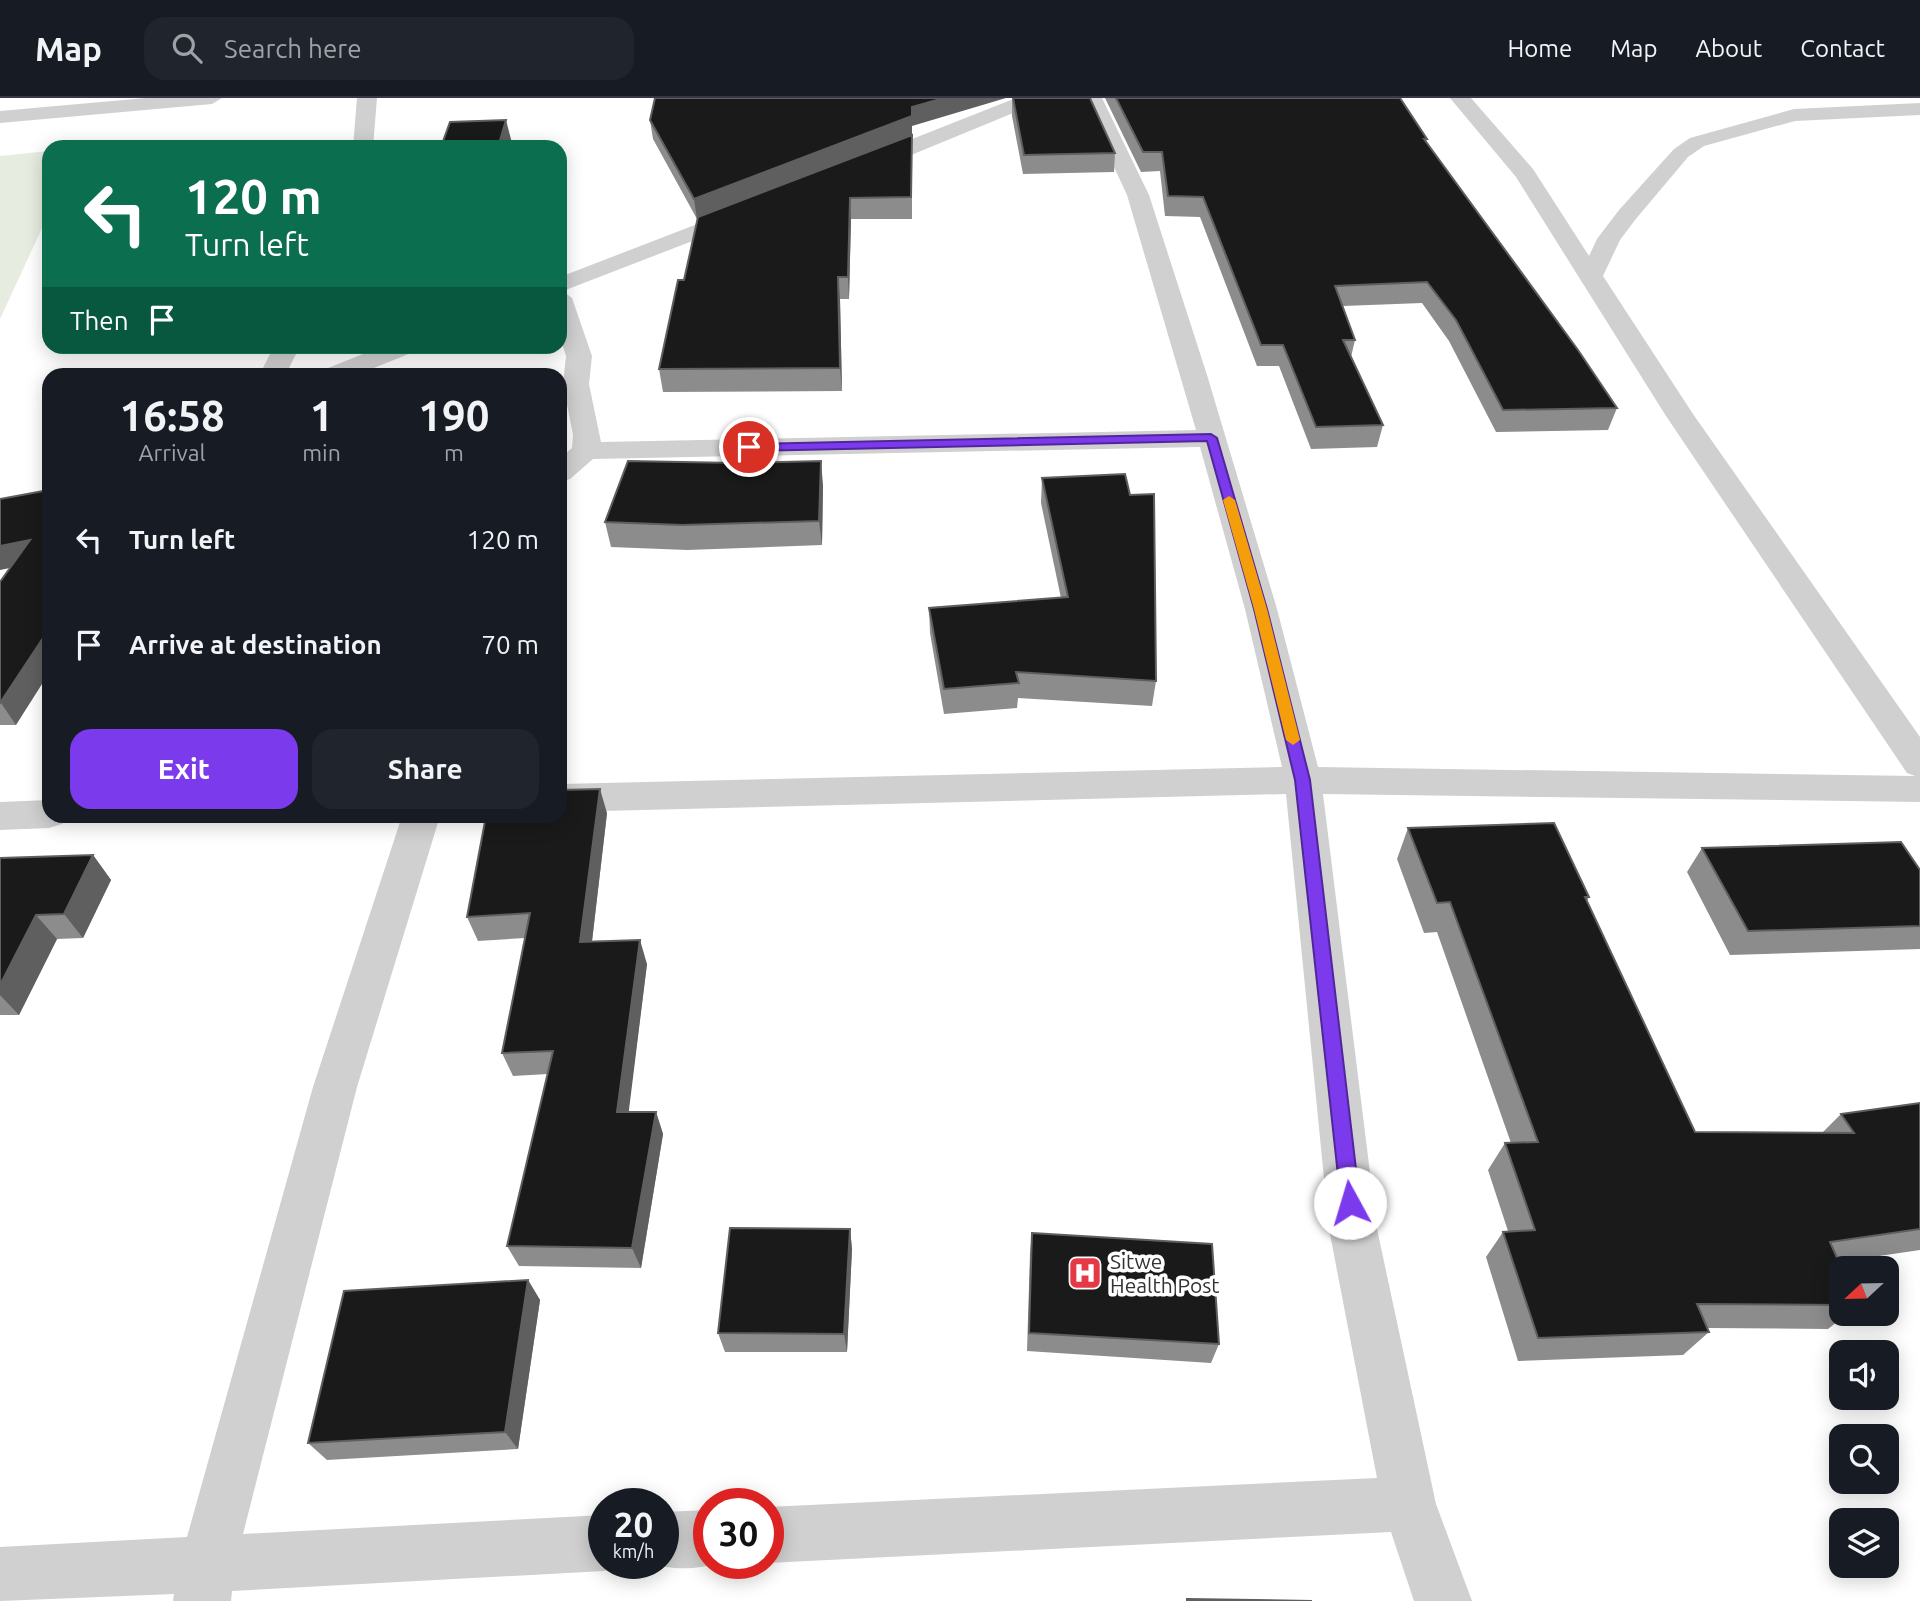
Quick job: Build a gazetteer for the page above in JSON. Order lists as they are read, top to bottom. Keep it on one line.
{"places":{"hospital":["Sitwe Health Post"]},"north":"left","page":{"header":"Map","search":"Search here","nav":["Home","Map","About","Contact"],"turn":["120 m","Turn left"],"then":"Then","eta":["16:58","Arrival","1","min","190","m"],"list":[{"name":"Turn left","value":"120 m"},{"name":"Arrive at destination","value":"70 m"}],"buttons":["Exit","Share"],"speed":"20 km/h","limit":"30"}}
